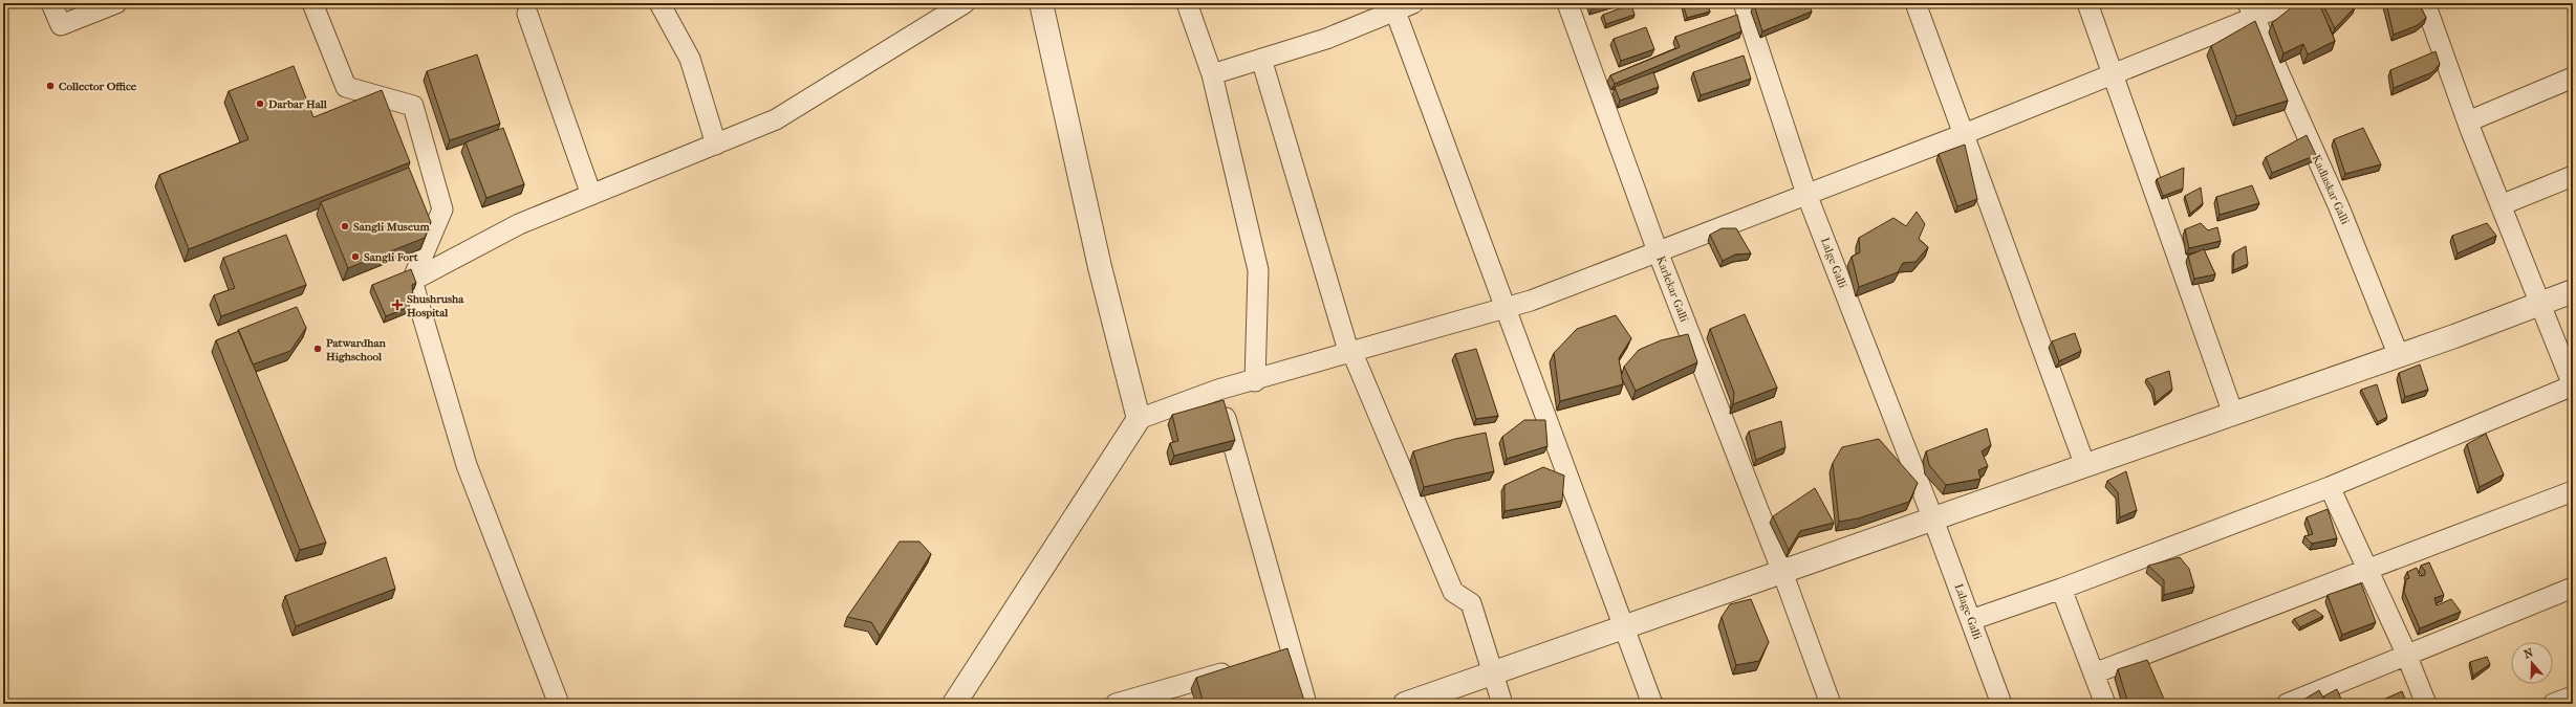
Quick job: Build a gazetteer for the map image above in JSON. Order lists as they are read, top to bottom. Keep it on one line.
{"streets":{"street":["Kadlaskar Galli","Lalge Galli","Karlekar Galli","Lalage Galli"]},"crossings":[["Lalge Galli","Lalage Galli"]],"places":{"other":["Collector Office","Darbar Hall","Sangli Museum","Sangli Fort","Patwardhan Highschool"],"health":["Shushrusha Hospital"]},"north":"top"}
